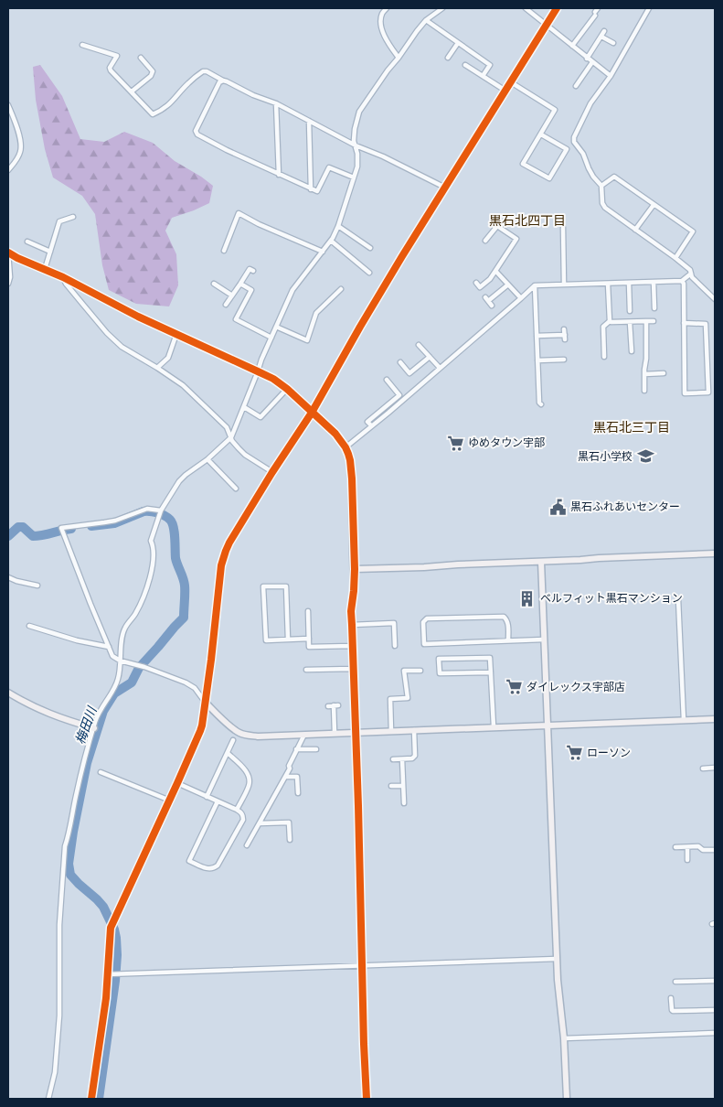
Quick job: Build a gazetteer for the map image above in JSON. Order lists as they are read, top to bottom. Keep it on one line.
{"districts":["黒石北四丁目","黒石北三丁目"],"water":["梅田川"],"places":{"supermarket":["ゆめタウン宇部","ダイレックス宇部店","ローソン"],"school or university":["黒石小学校"],"public building":["黒石ふれあいセンター"],"building":["ベルフィット黒石マンション"]}}
